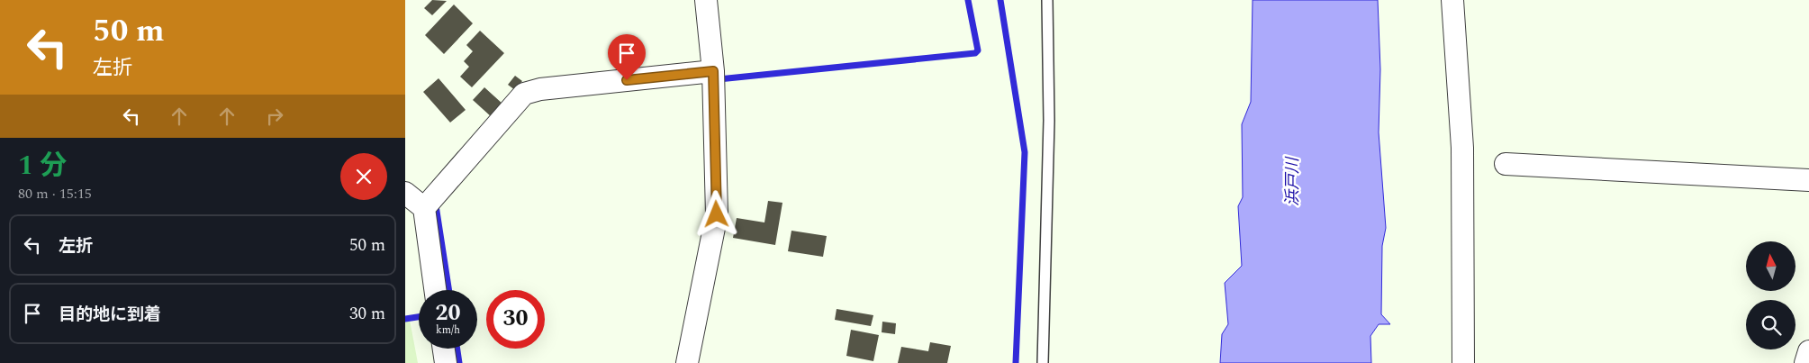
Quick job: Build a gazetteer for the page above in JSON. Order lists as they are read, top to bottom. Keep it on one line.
{"water":["浜戸川"],"north":"top","page":{"turn":["50 m","左折"],"heading":["1 分","80 m · 15:15"],"list":[{"name":"左折","value":"50 m"},{"name":"目的地に到着","value":"30 m"}],"speed":"20 km/h","limit":"30"}}
